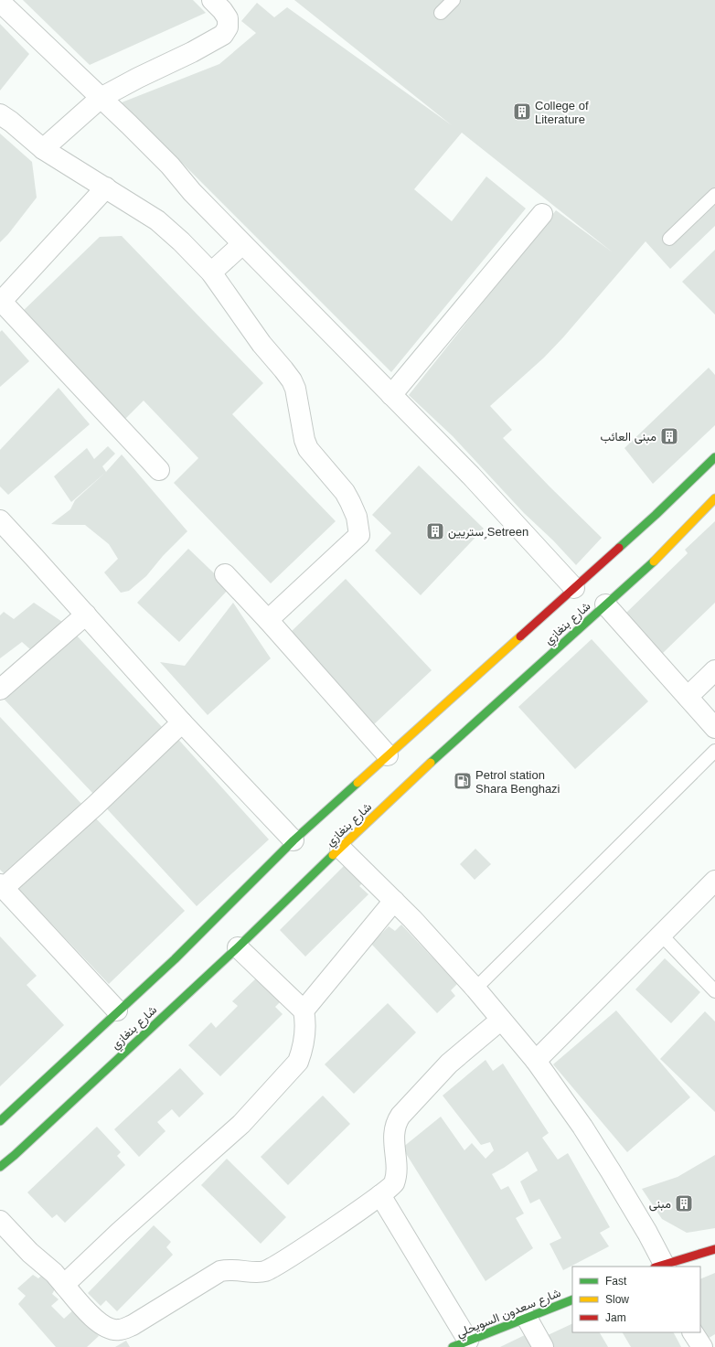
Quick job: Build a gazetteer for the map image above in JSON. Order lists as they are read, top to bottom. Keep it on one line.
{"streets":{"main road":["شارع بنغازي","شارع سعدون السويحلي"]},"places":{"building":["College of Literature","مبنى العائب","ستريين ٍSetreen","مبنى"],"fuel station":["Petrol station Shara Benghazi"]},"legend":["Fast","Slow","Jam"]}
